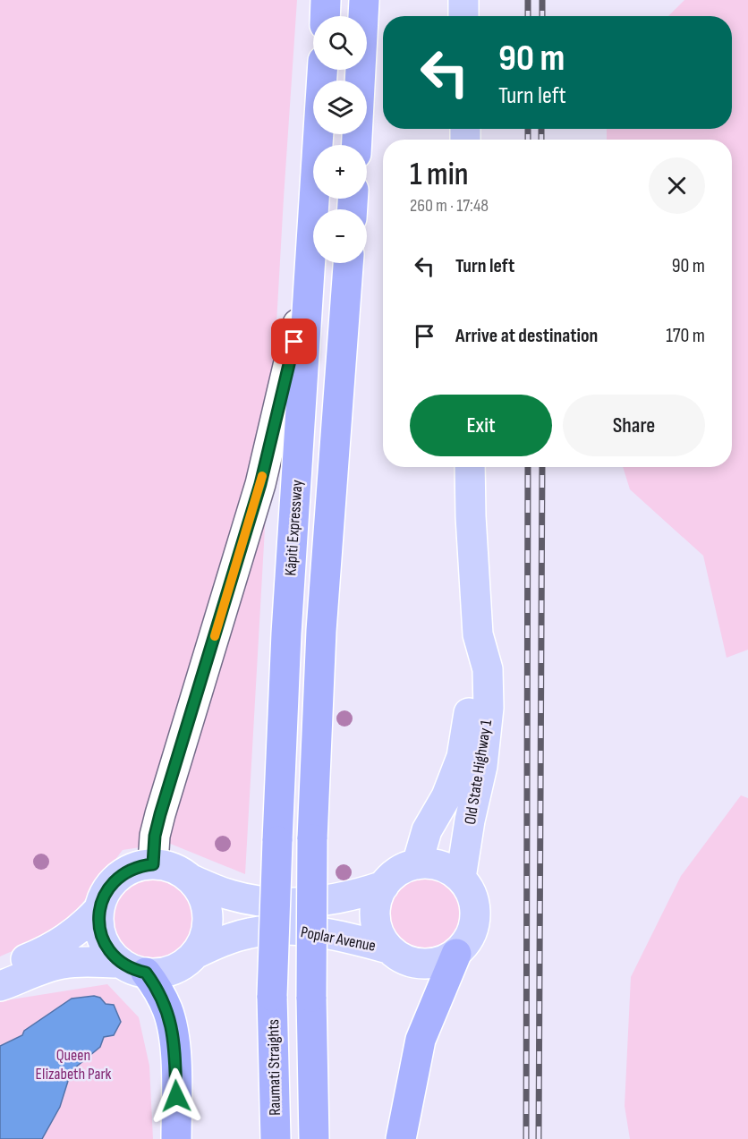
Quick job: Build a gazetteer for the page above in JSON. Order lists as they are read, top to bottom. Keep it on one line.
{"streets":{"highway":["Kāpiti Expressway","Raumati Straights"],"main road":["Old State Highway 1","Poplar Avenue"]},"crossings":[["Kāpiti Expressway","Raumati Straights"],["Old State Highway 1","Poplar Avenue"]],"parks":["Queen Elizabeth Park"],"page":{"map_buttons":["+","−"],"turn":["90 m","Turn left"],"heading":["1 min","260 m · 17:48"],"list":[{"name":"Turn left","value":"90 m"},{"name":"Arrive at destination","value":"170 m"}],"buttons":["Exit","Share"]}}
